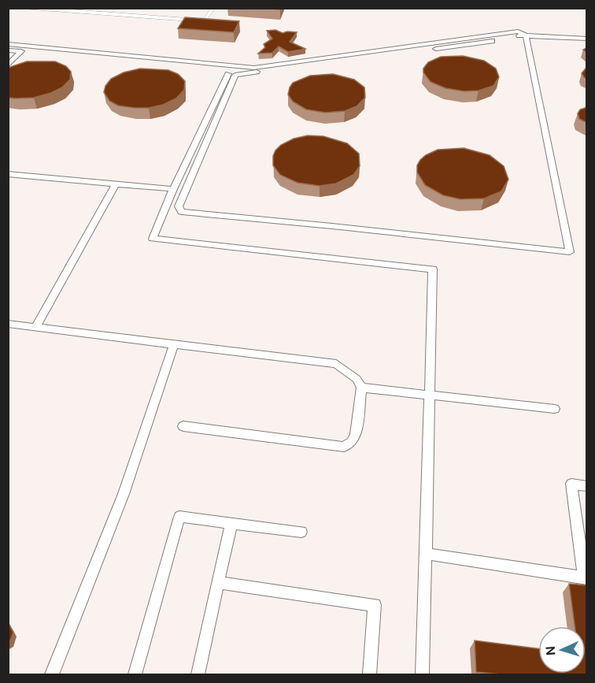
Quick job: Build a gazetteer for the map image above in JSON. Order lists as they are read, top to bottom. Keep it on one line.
{"north":"left"}
